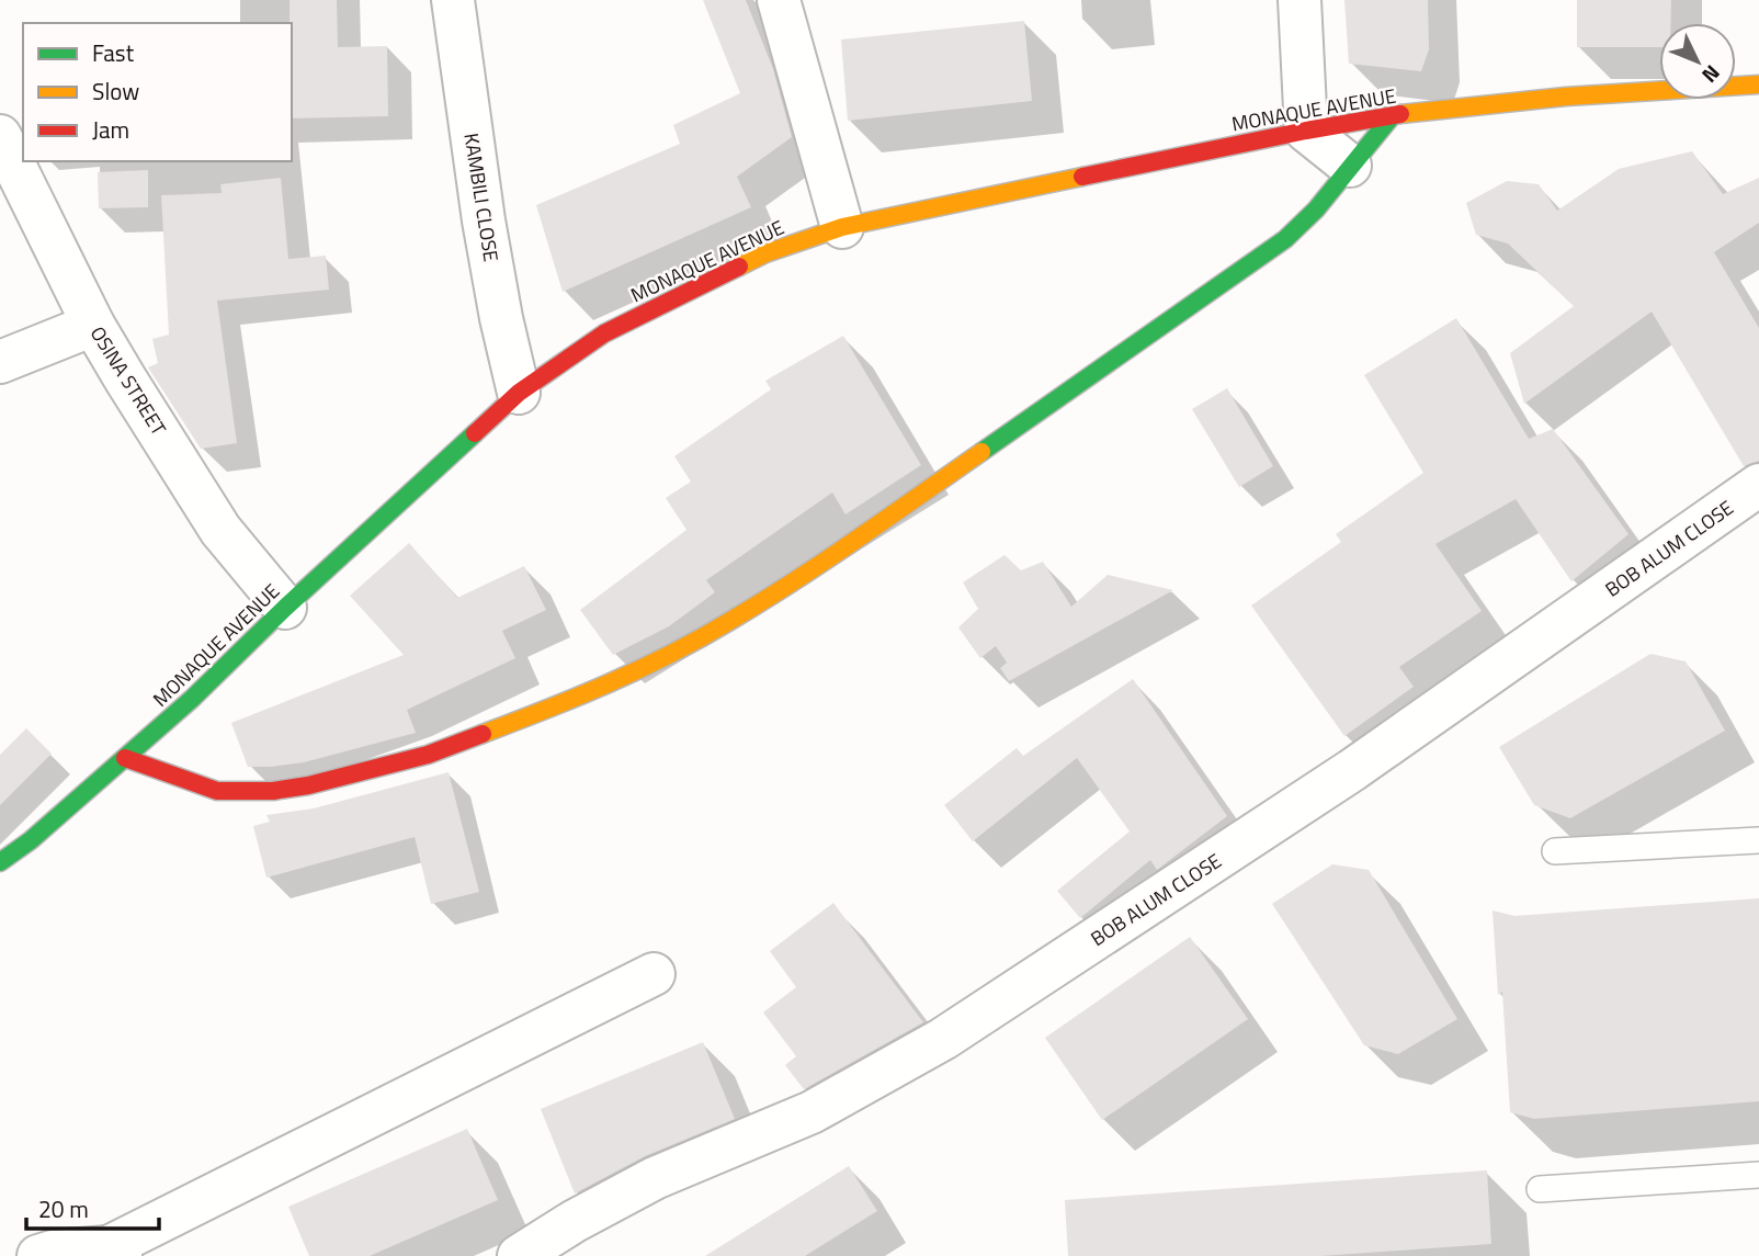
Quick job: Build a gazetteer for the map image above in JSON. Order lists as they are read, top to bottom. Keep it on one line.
{"streets":{"street":["MONAQUE AVENUE","KAMBILI CLOSE","OSINA STREET","BOB ALUM CLOSE"]},"crossings":[["MONAQUE AVENUE","KAMBILI CLOSE"],["MONAQUE AVENUE","OSINA STREET"]],"legend":["Fast","Slow","Jam"],"scale_bar":"20 m","north":"bottom right"}
